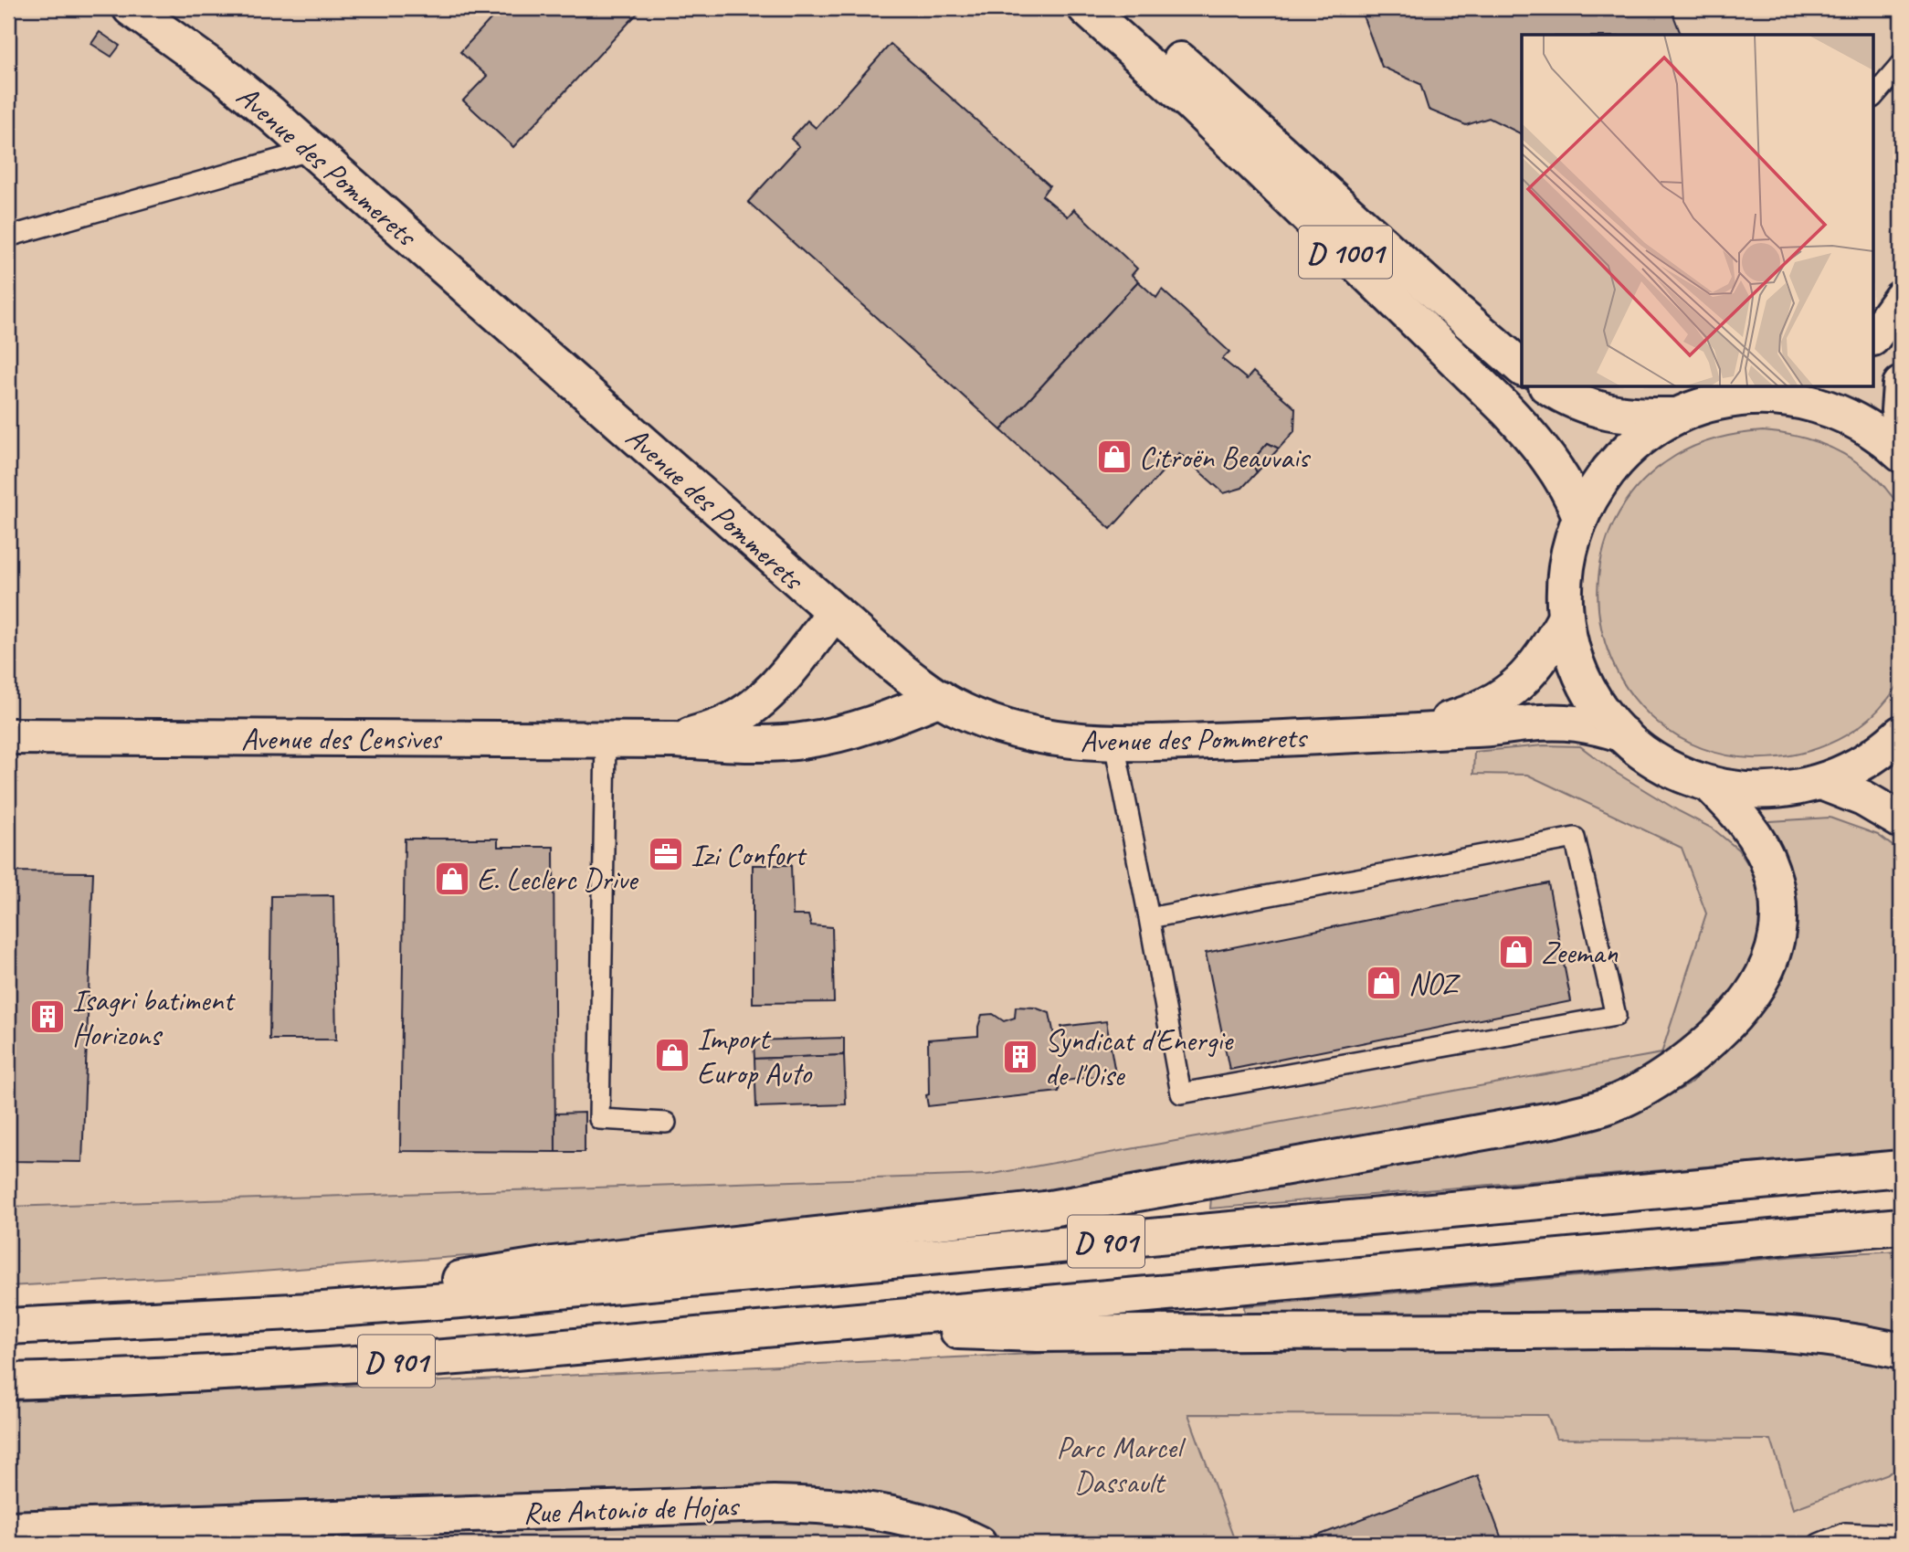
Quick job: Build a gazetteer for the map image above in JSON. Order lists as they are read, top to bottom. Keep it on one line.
{"streets":{"main road":["Avenue des Pommerets","D 1001","Avenue des Censives","D 901","Rue Antonio de Hojas"]},"crossings":[["Avenue des Pommerets","Avenue des Censives"]],"parks":["Parc Marcel Dassault"],"places":{"shop":["Citroën Beauvais","E. Leclerc Drive","Zeeman","NOZ","Import Europ Auto"],"office":["Izi Confort"],"building":["Isagri batiment Horizons","Syndicat d'Energie de l'Oise"]}}
